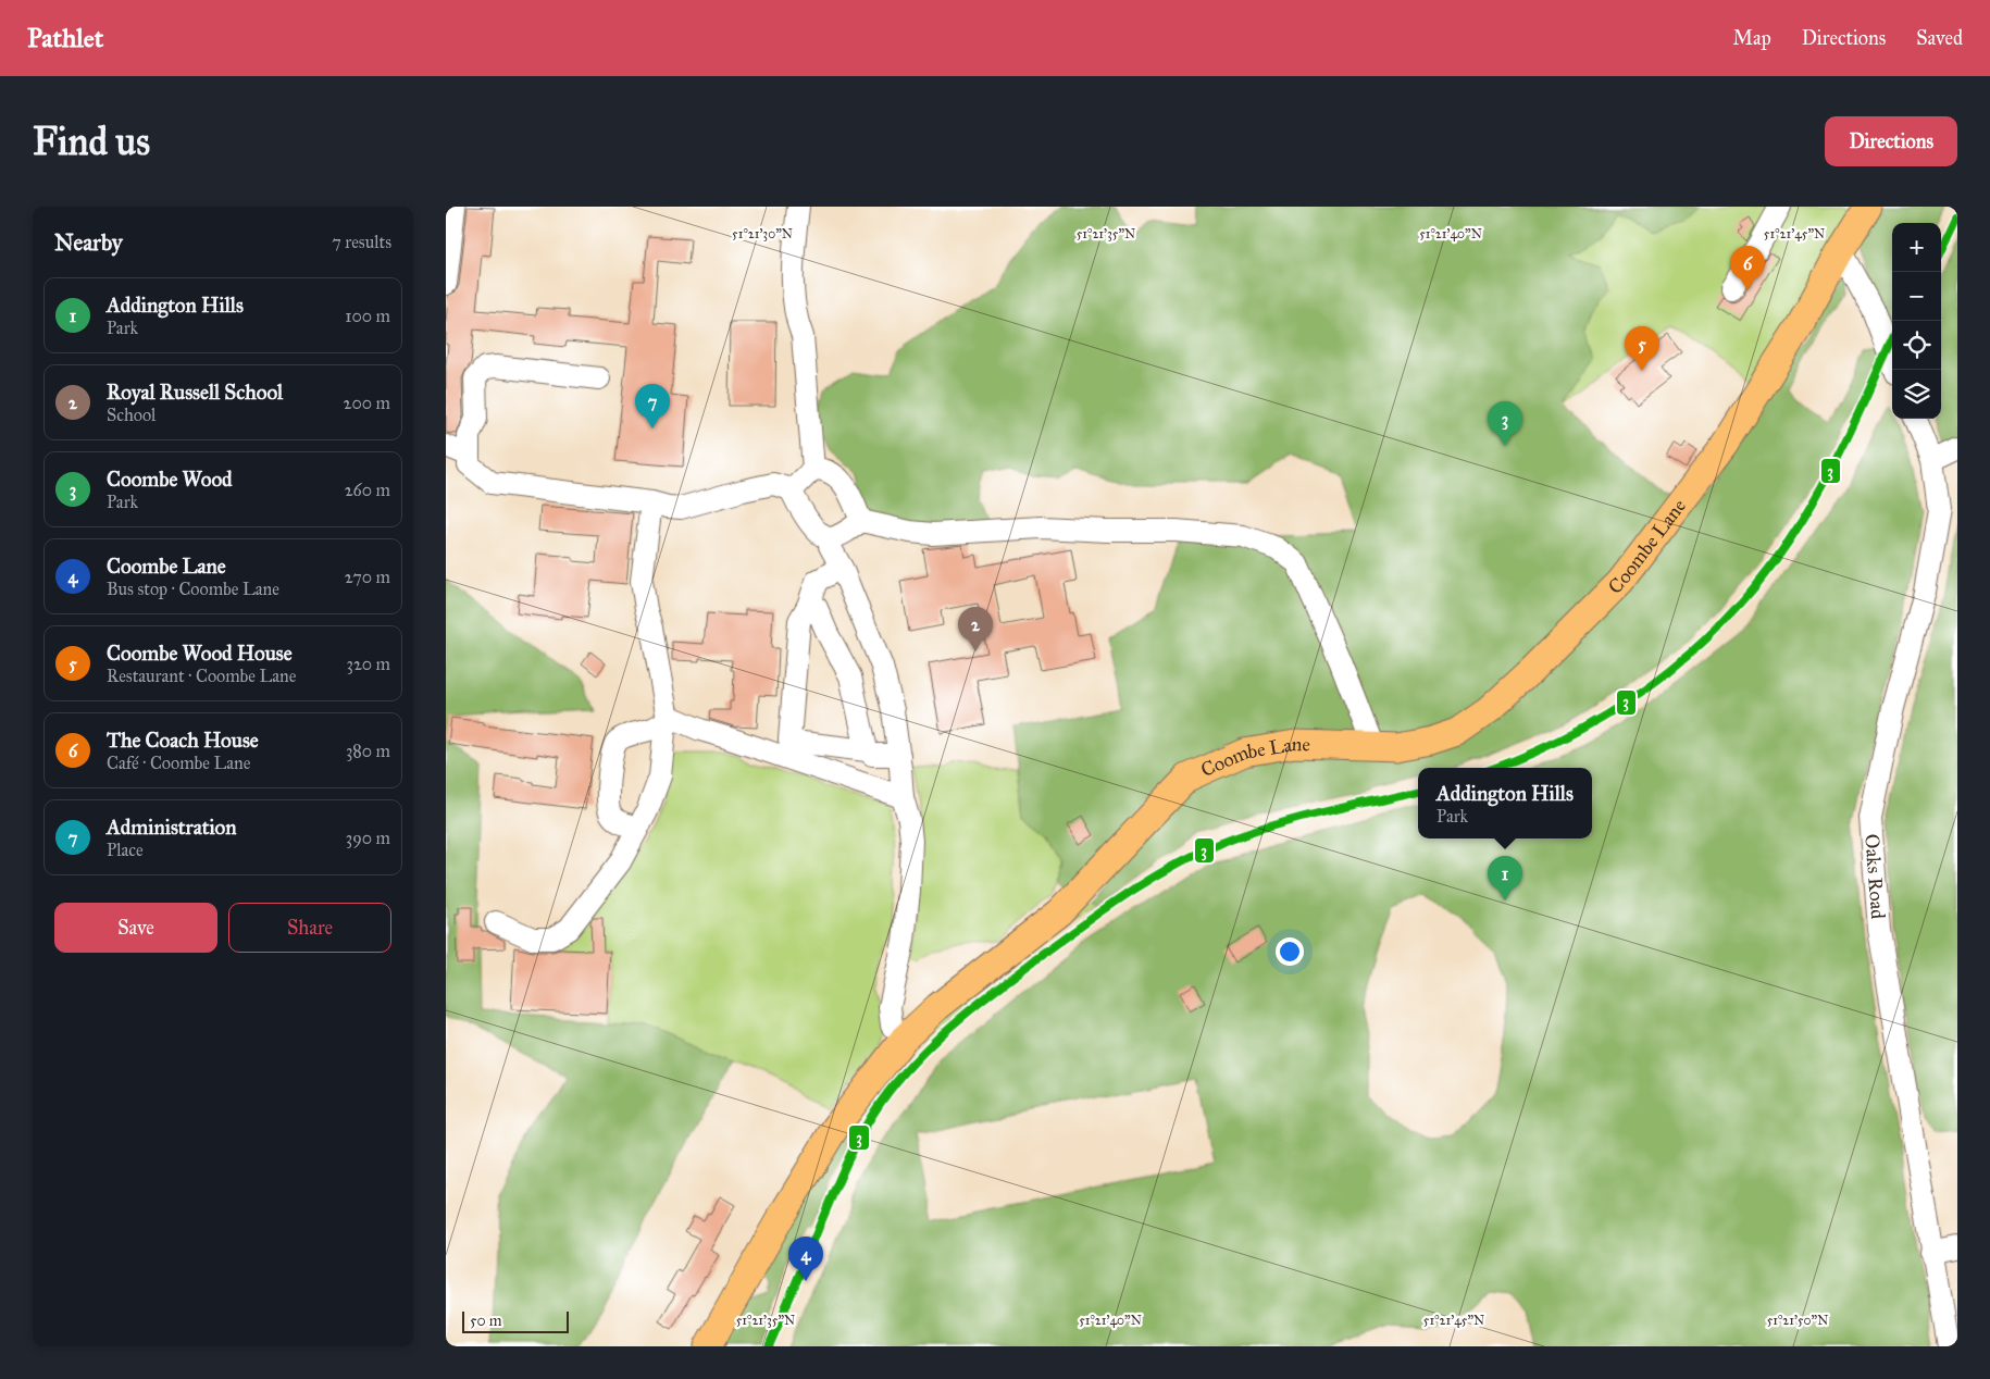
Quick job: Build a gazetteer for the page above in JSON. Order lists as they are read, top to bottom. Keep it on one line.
{"streets":{"main road":["Coombe Lane"],"street":["Oaks Road"]},"lines":["transit line 3"],"scale_bar":"50 m","page":{"header":"Pathlet","nav":["Map","Directions","Saved"],"buttons":["Directions",["Save","Share"]],"title":"Find us","heading":["Nearby","7 results"],"map_buttons":["+","−"],"pins":["6","5","7","3","2","1","4"],"list":[{"mark":"1","name":"Addington Hills","note":"Park","value":"100 m"},{"mark":"2","name":"Royal Russell School","note":"School","value":"200 m"},{"mark":"3","name":"Coombe Wood","note":"Park","value":"260 m"},{"mark":"4","name":"Coombe Lane","note":"Bus stop · Coombe Lane","value":"270 m"},{"mark":"5","name":"Coombe Wood House","note":"Restaurant · Coombe Lane","value":"320 m"},{"mark":"6","name":"The Coach House","note":"Café · Coombe Lane","value":"380 m"},{"mark":"7","name":"Administration","note":"Place","value":"390 m"}],"popup":["Addington Hills","Park"],"scale":"50 m"},"coordinates":["51°21'30\"N","51°21'35\"N","51°21'40\"N","51°21'45\"N","51°21'50\"N"]}
